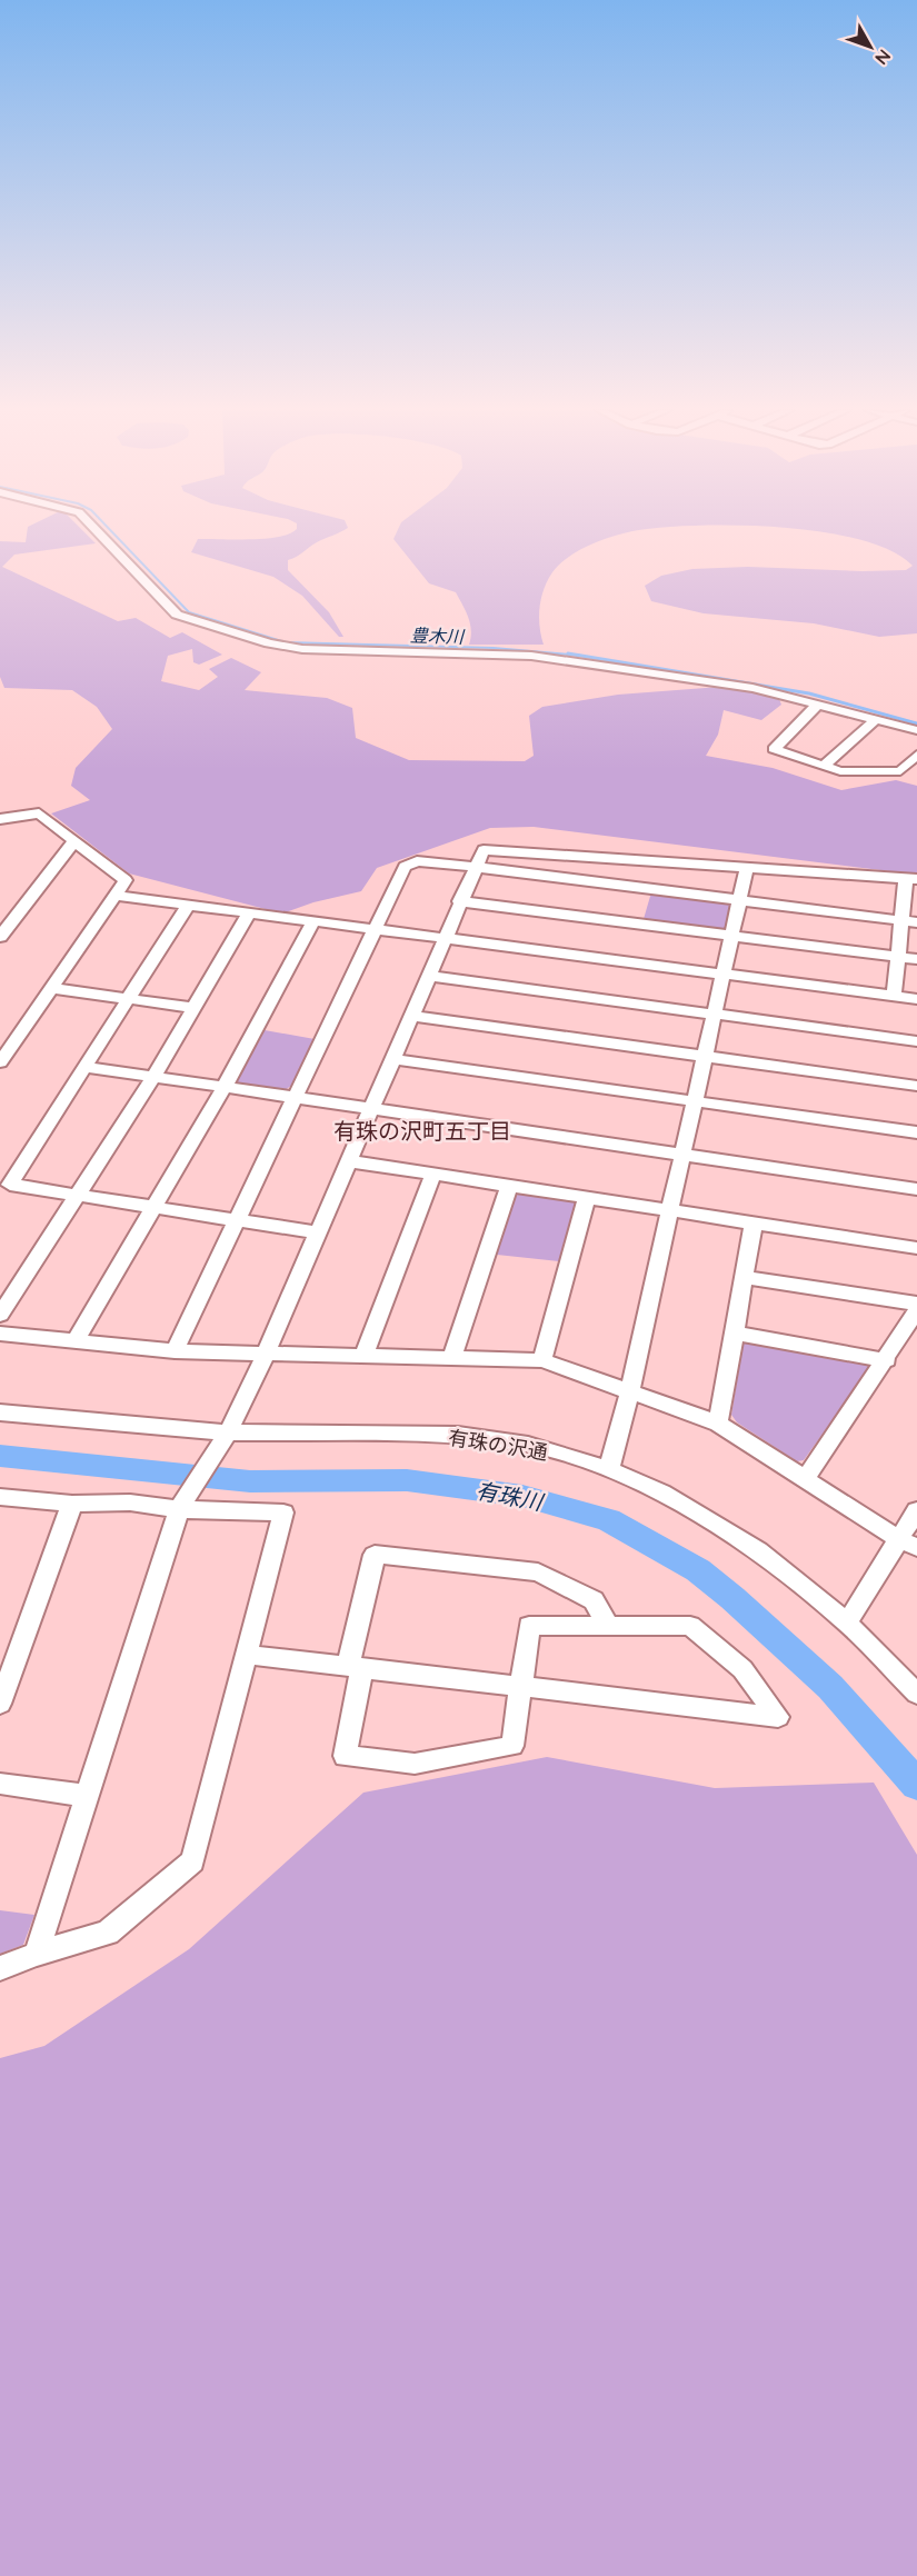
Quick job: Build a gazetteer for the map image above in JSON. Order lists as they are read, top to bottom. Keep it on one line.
{"streets":{"street":["有珠の沢通"]},"districts":["有珠の沢町五丁目"],"water":["豊木川","有珠川"],"north":"bottom right"}
